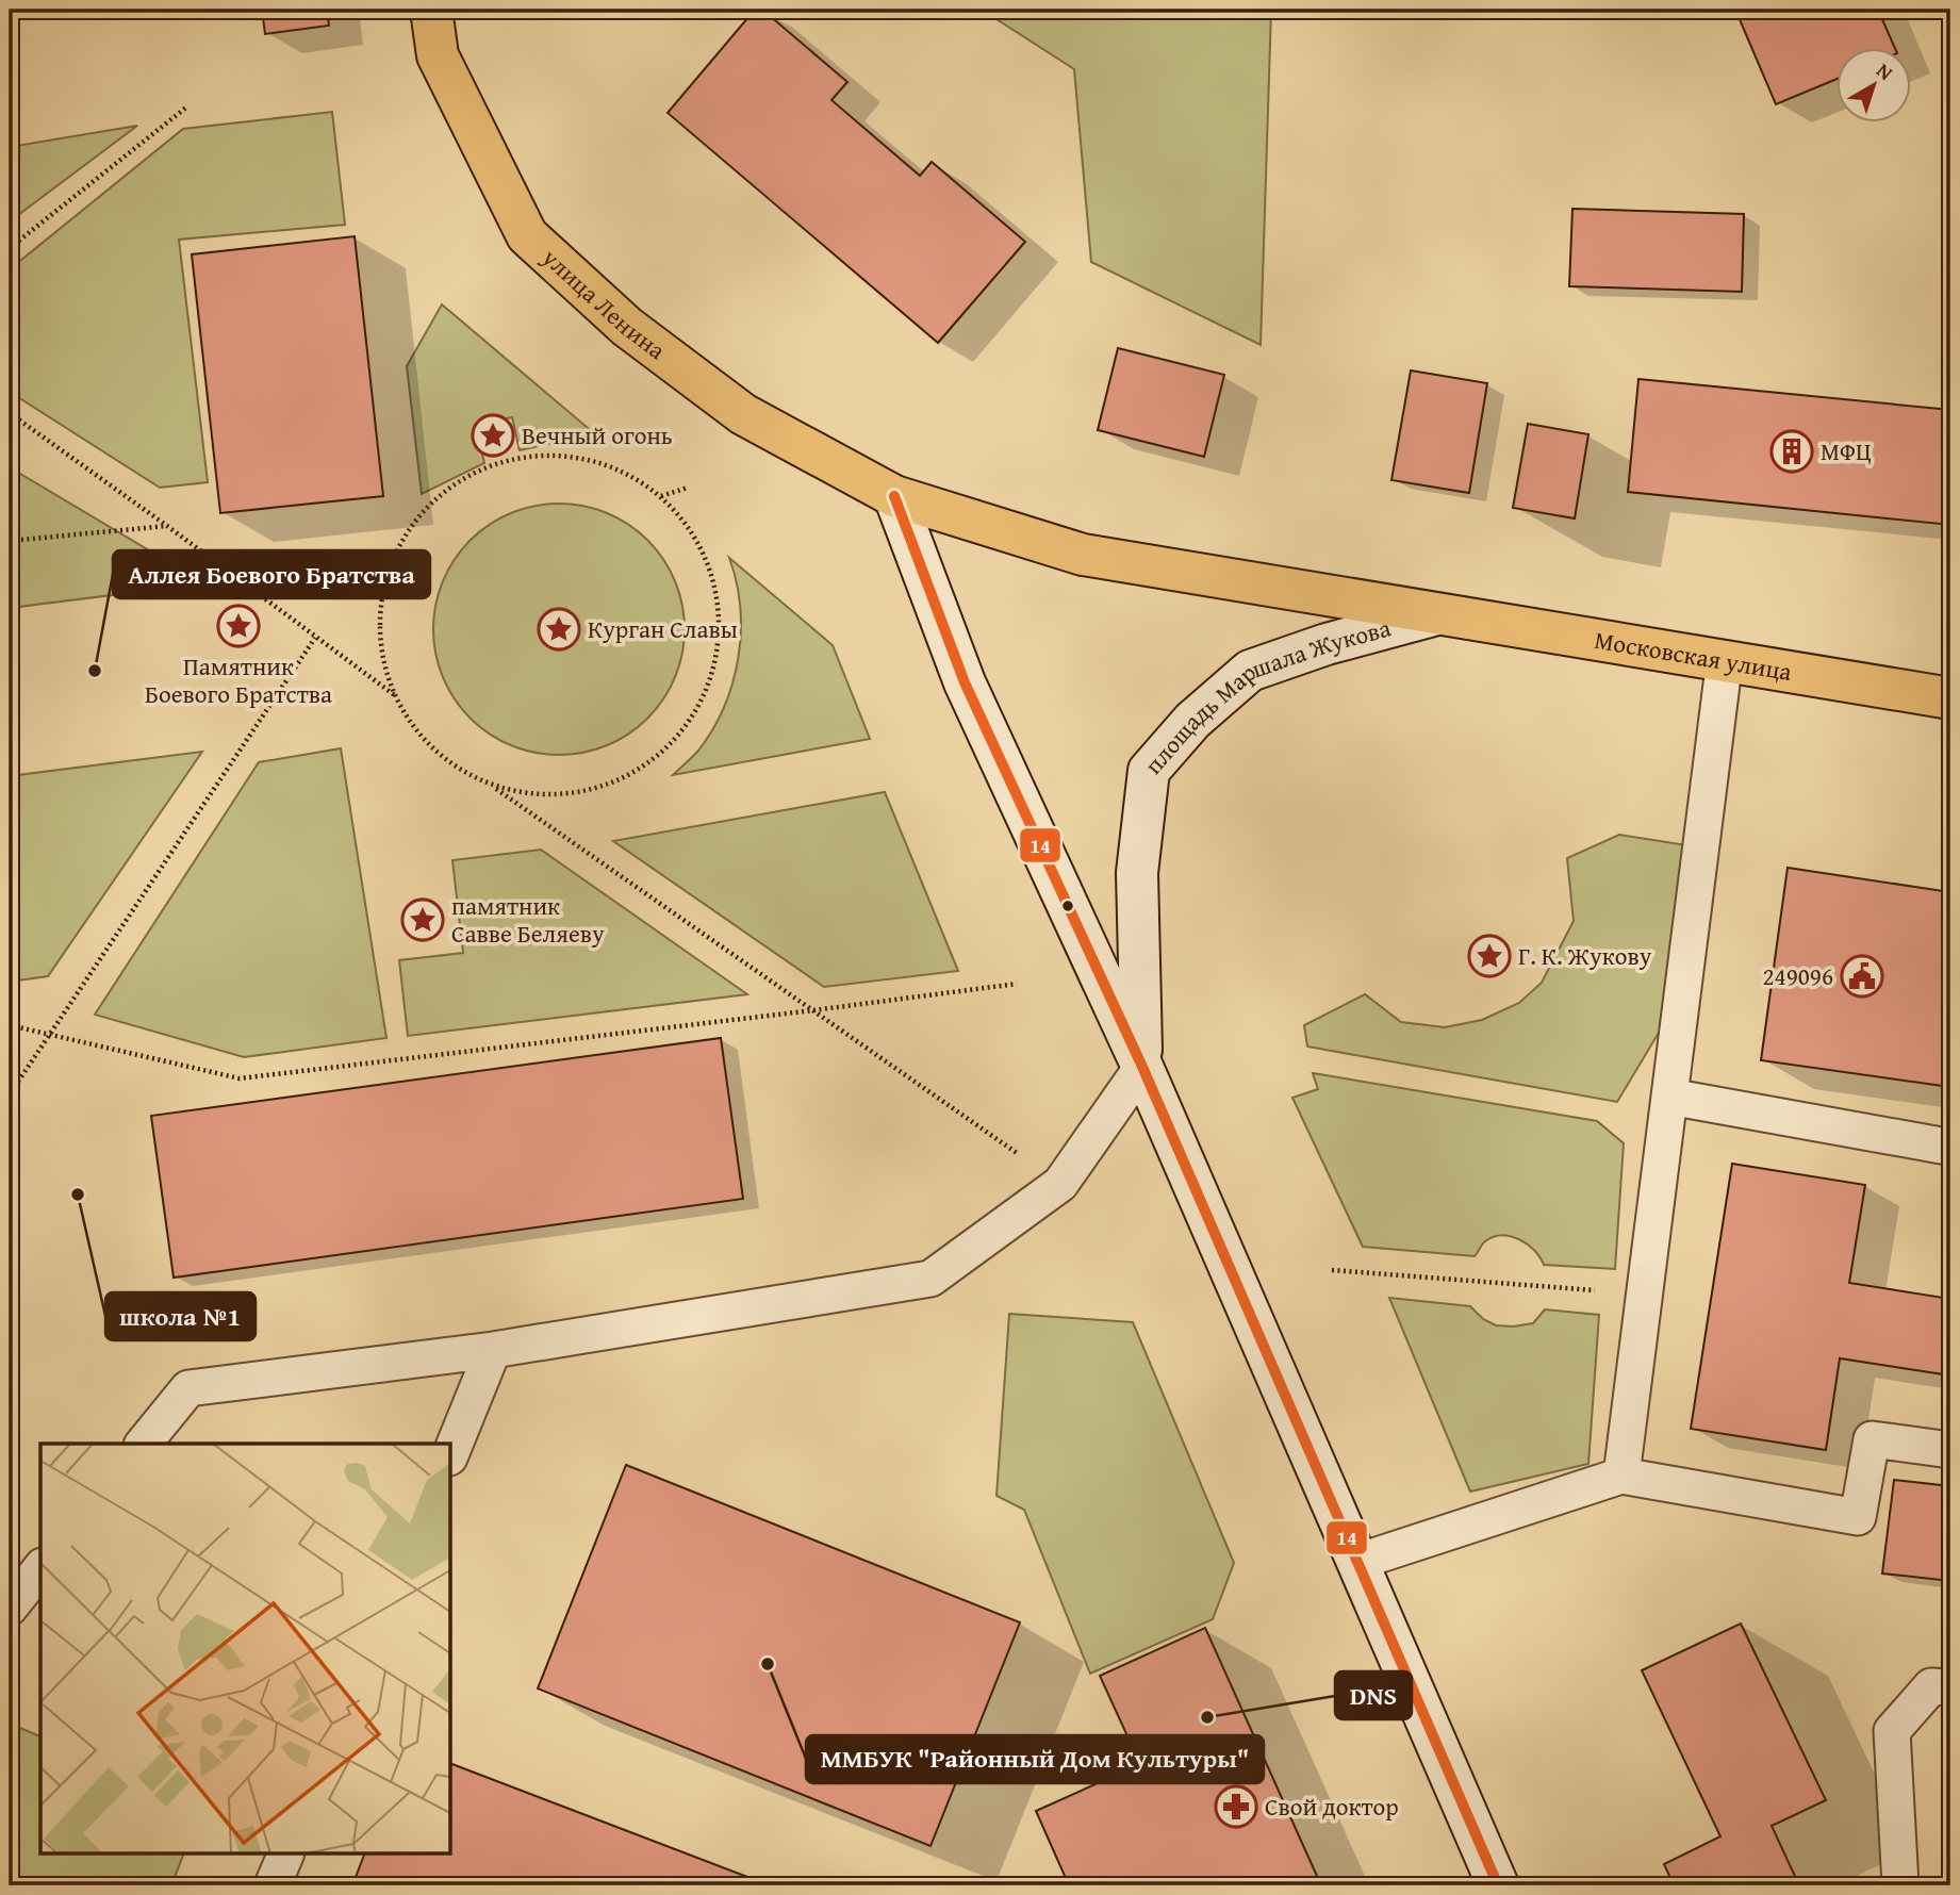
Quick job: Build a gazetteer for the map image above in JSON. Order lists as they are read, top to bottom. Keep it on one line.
{"streets":{"main road":["улица Ленина","Московская улица","площадь Маршала Жукова"]},"crossings":[["улица Ленина","площадь Маршала Жукова"],["Московская улица","площадь Маршала Жукова"]],"places":{"place":["Вечный огонь","Памятник Боевого Братства","Курган Славы","памятник Савве Беляеву","Г. К. Жукову"],"building":["МФЦ"],"other":["Аллея Боевого Братства","школа №1","ММБУК \"Районный Дом Культуры\"","DNS"],"public building":["249096"],"pharmacy":["Свой доктор"]},"lines":["transit line 14"],"north":"top right"}
